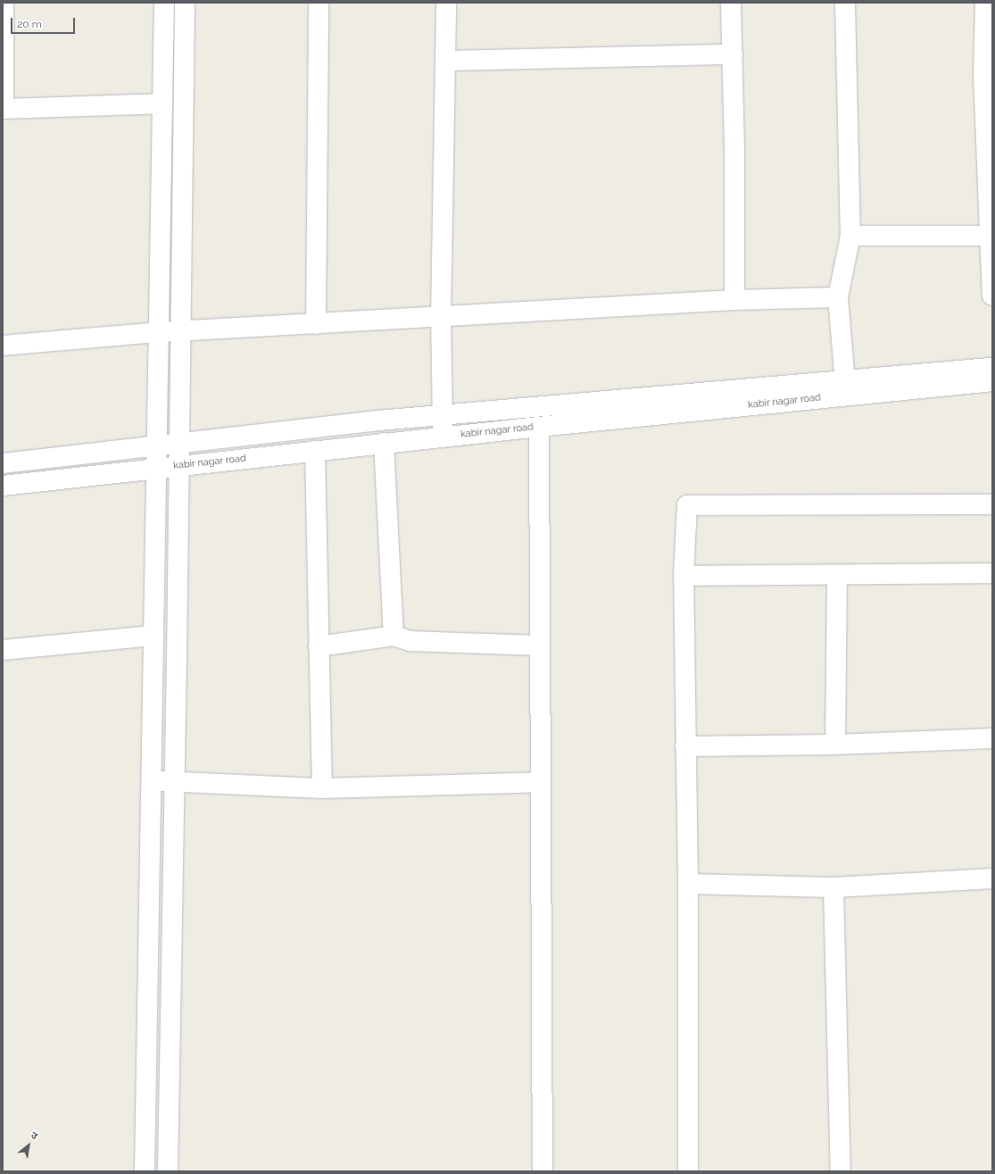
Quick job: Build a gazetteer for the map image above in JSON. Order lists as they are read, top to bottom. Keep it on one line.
{"streets":{"street":["kabir nagar road"]},"scale_bar":"20 m","north":"top right"}
